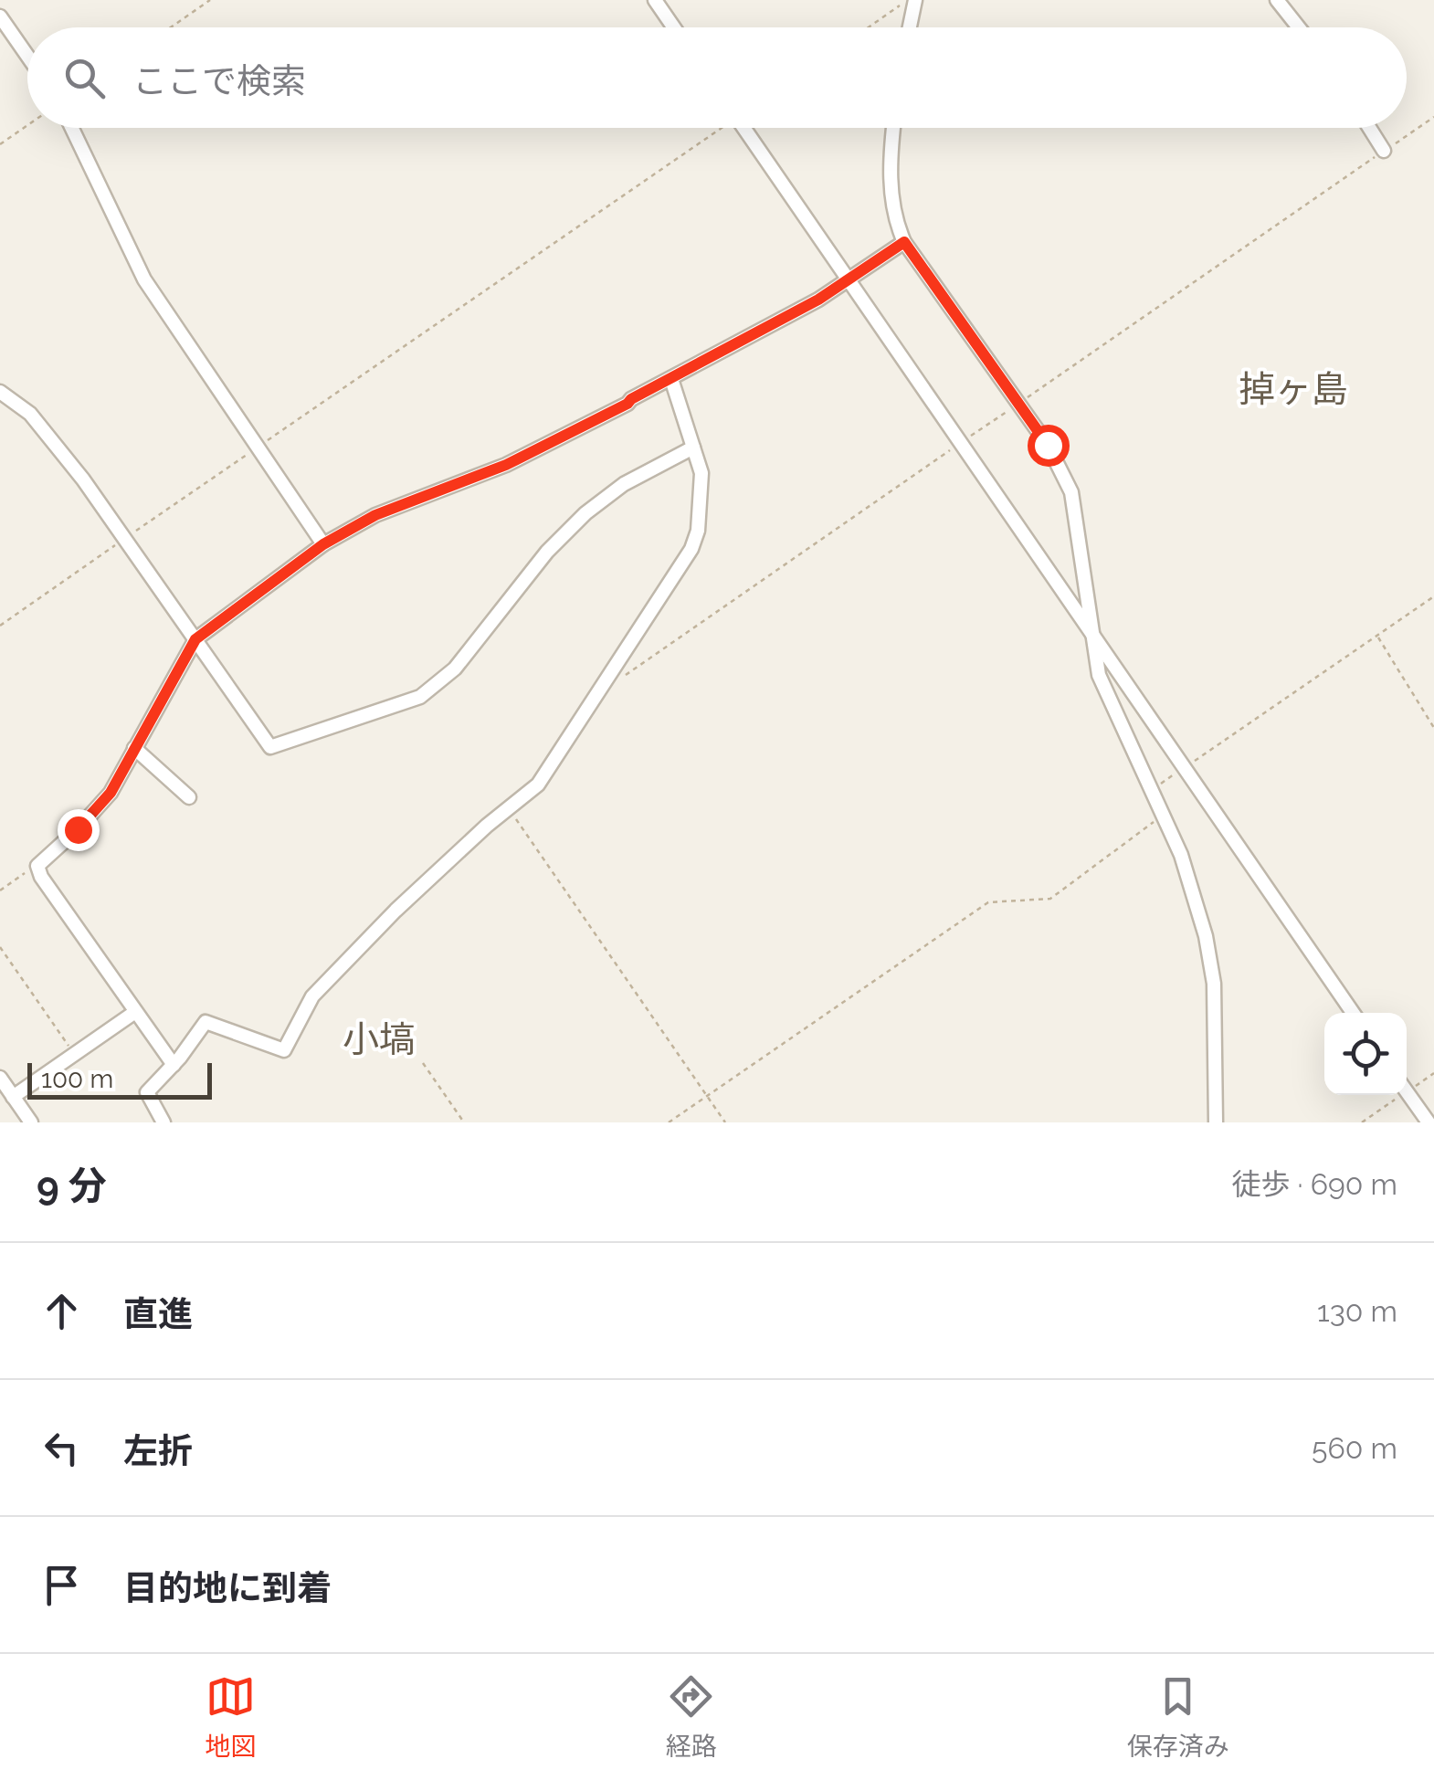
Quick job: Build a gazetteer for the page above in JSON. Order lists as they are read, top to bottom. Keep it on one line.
{"districts":["掉ヶ島","小塙"],"scale_bar":"100 m","page":{"search":"ここで検索","scale":"100 m","heading":["9 分","徒歩 · 690 m"],"list":[["直進","130 m"],["左折","560 m"],"目的地に到着"],"nav":["地図","経路","保存済み"]}}
